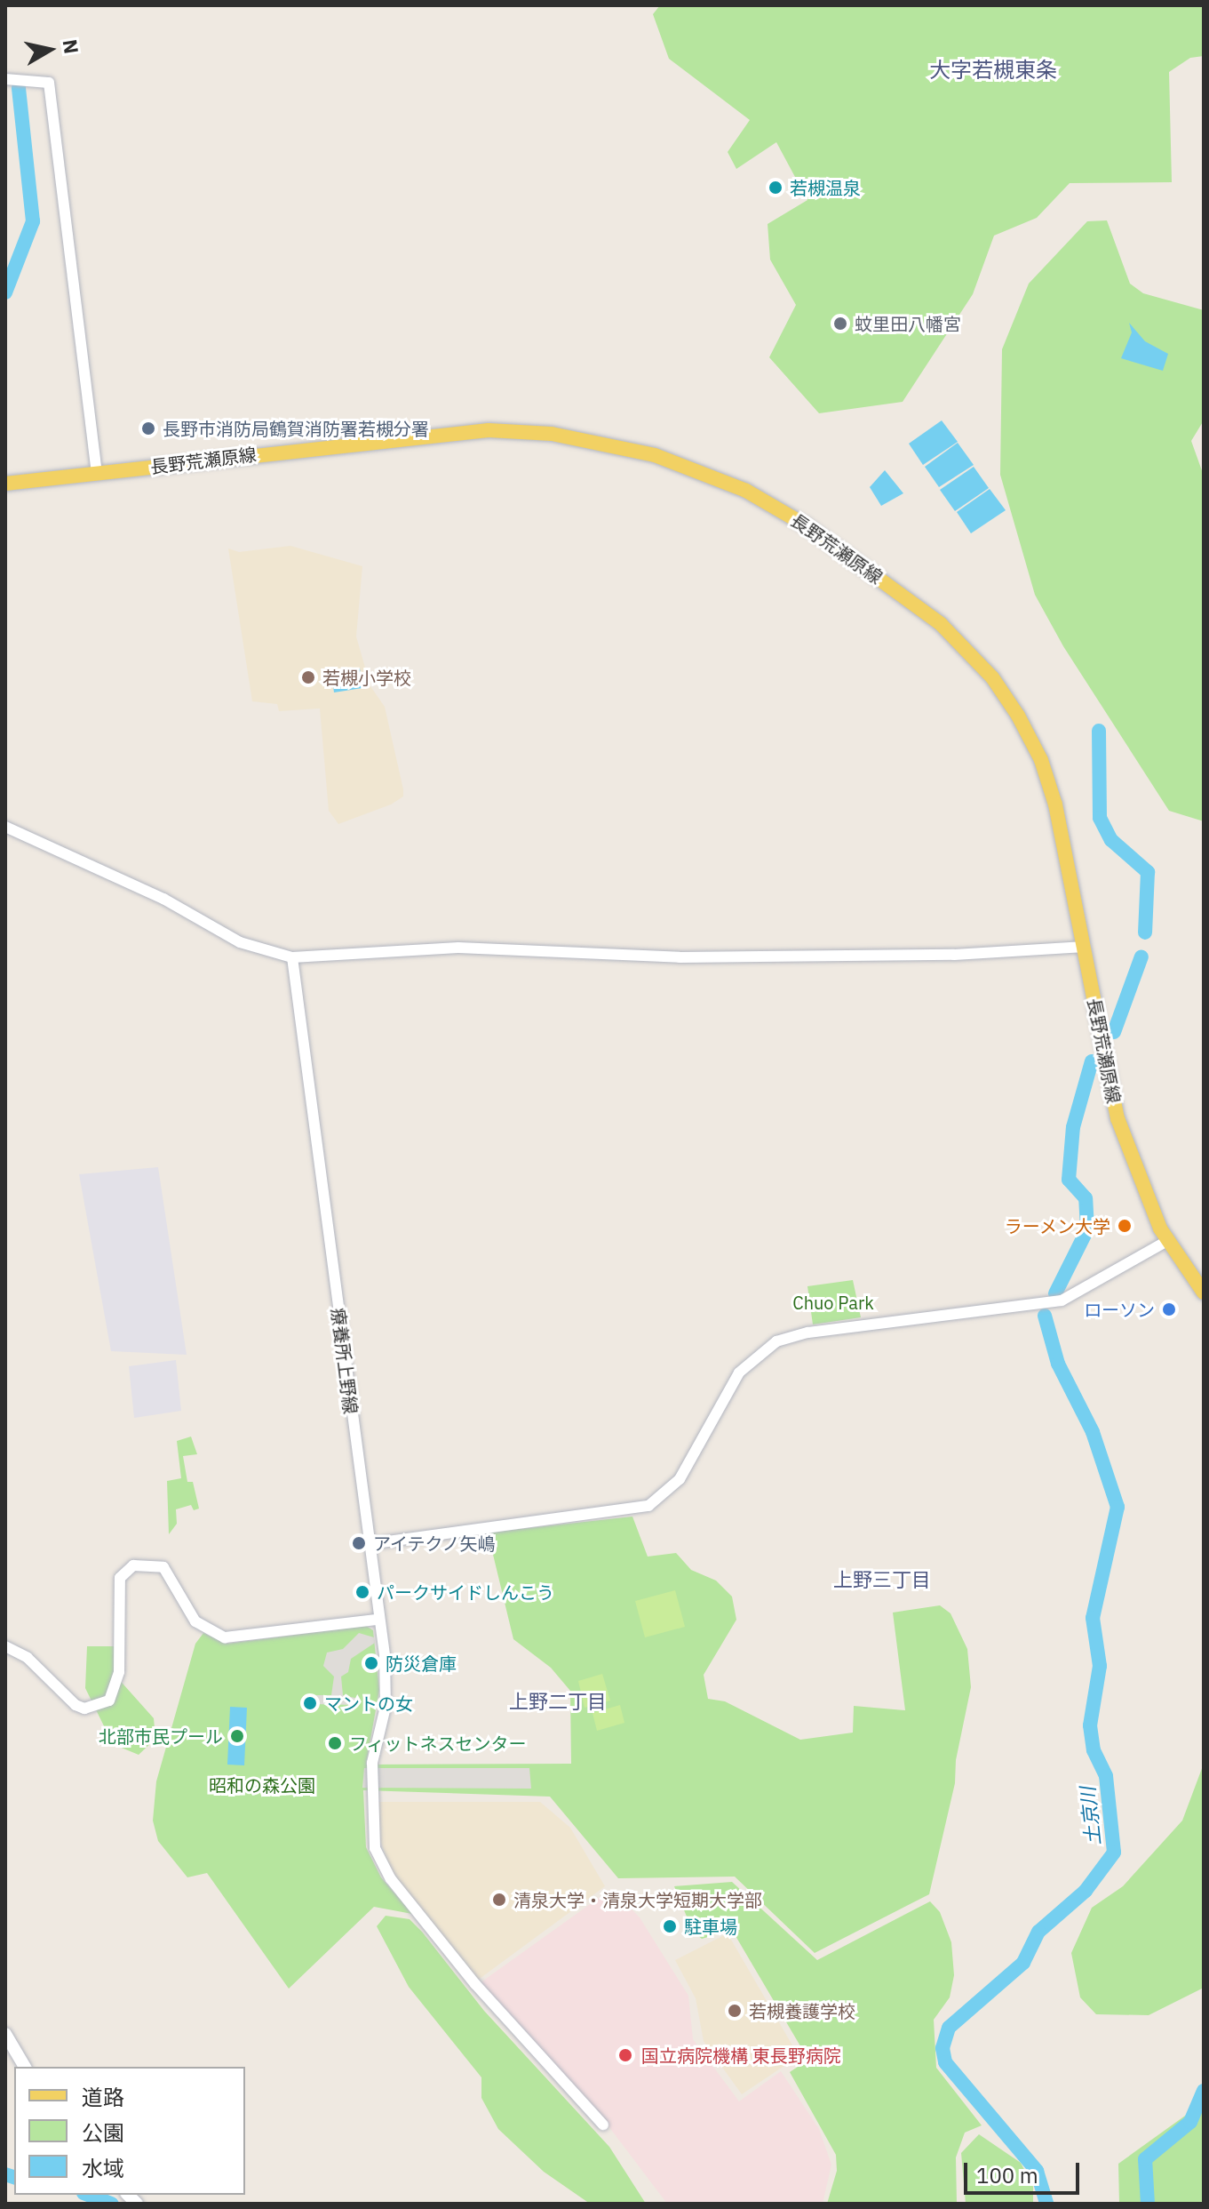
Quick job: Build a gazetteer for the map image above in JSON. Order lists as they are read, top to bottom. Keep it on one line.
{"streets":{"main road":["長野荒瀬原線"],"street":["療養所上野線"]},"districts":["大字若槻東条","上野三丁目","上野二丁目"],"water":["土京川"],"parks":["Chuo Park","昭和の森公園"],"places":["若槻温泉","蚊里田八幡宮","長野市消防局鶴賀消防署若槻分署","若槻小学校","ラーメン大学","ローソン","アイテクノ矢嶋","パークサイドしんこう","防災倉庫","マントの女","北部市民プール","フィットネスセンター","清泉大学・清泉大学短期大学部","駐車場","若槻養護学校","国立病院機構 東長野病院"],"legend":["道路","公園","水域"],"scale_bar":"100 m","north":"right"}
